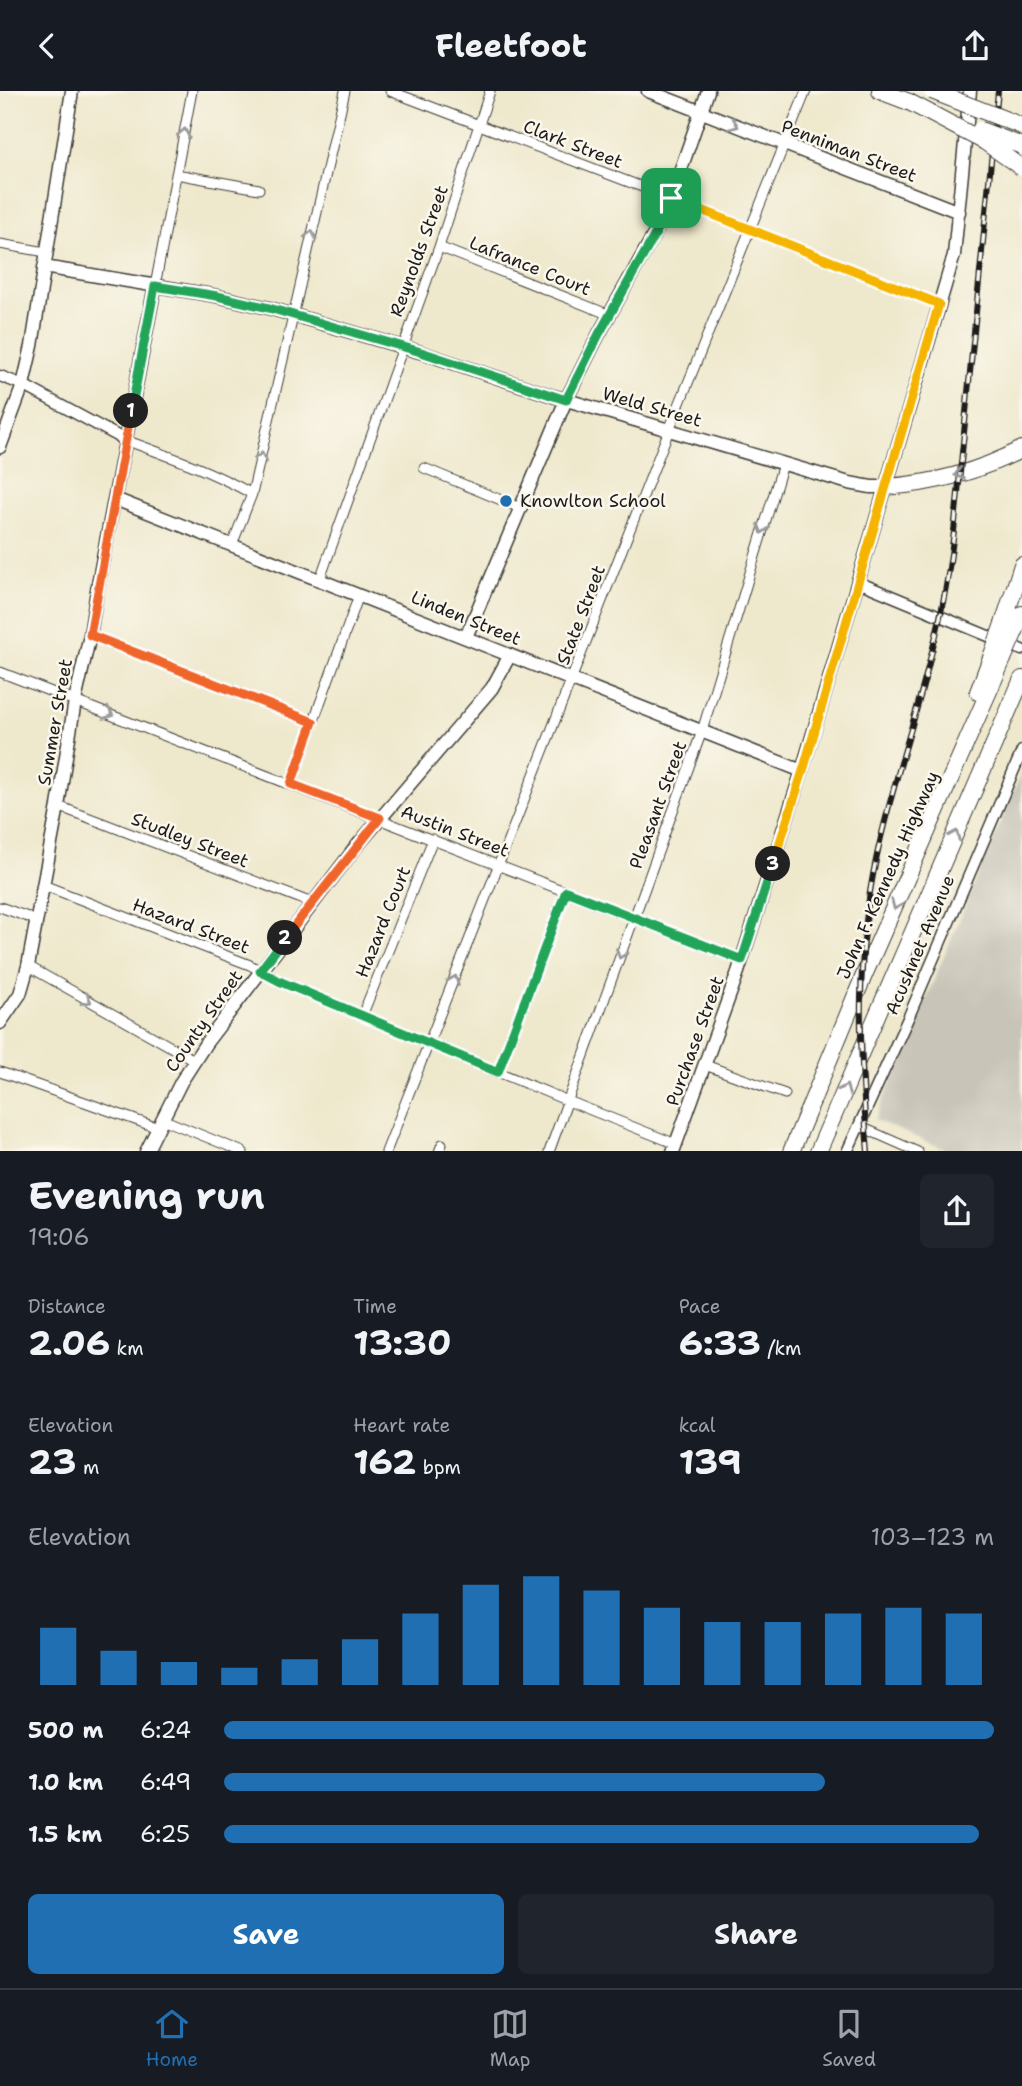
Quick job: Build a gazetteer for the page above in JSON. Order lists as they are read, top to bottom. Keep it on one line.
{"streets":{"highway":["John F. Kennedy Highway"],"main road":["Penniman Street","Weld Street","Linden Street","Summer Street","County Street","Purchase Street"],"street":["Clark Street","Reynolds Street","Lafrance Court","State Street","Pleasant Street","Austin Street","Studley Street","Hazard Court","Hazard Street","Acushnet Avenue"]},"crossings":[["Clark Street","Reynolds Street"],["Clark Street","State Street"],["Clark Street","Purchase Street"],["Penniman Street","State Street"],["Penniman Street","Purchase Street"],["Reynolds Street","Lafrance Court"],["Reynolds Street","Weld Street"],["Reynolds Street","Linden Street"],["Weld Street","State Street"],["Weld Street","Summer Street"],["Weld Street","Pleasant Street"],["Weld Street","Purchase Street"],["State Street","Linden Street"],["State Street","Austin Street"],["State Street","Hazard Street"],["Linden Street","Summer Street"],["Linden Street","Pleasant Street"],["Linden Street","County Street"],["Linden Street","Purchase Street"],["Summer Street","Austin Street"],["Summer Street","Studley Street"],["Summer Street","Hazard Street"],["Pleasant Street","Austin Street"],["Pleasant Street","Hazard Street"],["Austin Street","Hazard Court"],["Austin Street","County Street"],["Austin Street","Purchase Street"],["Studley Street","County Street"],["Hazard Court","Hazard Street"],["Hazard Street","County Street"],["Hazard Street","Purchase Street"]],"places":["Knowlton School"],"page":{"header":"Fleetfoot","pins":["1","3","2"],"heading":["Evening run","19:06"],"stats":[["Distance","2.06 km"],["Time","13:30"],["Pace","6:33 /km"],["Elevation","23 m"],["Heart rate","162 bpm"],["kcal","139"]],"chart":["Elevation","103–123 m"],"list":[{"name":"500 m","note":"6:24"},{"name":"1.0 km","note":"6:49"},{"name":"1.5 km","note":"6:25"}],"buttons":["Save","Share"],"tabs":["Home","Map","Saved"]}}
